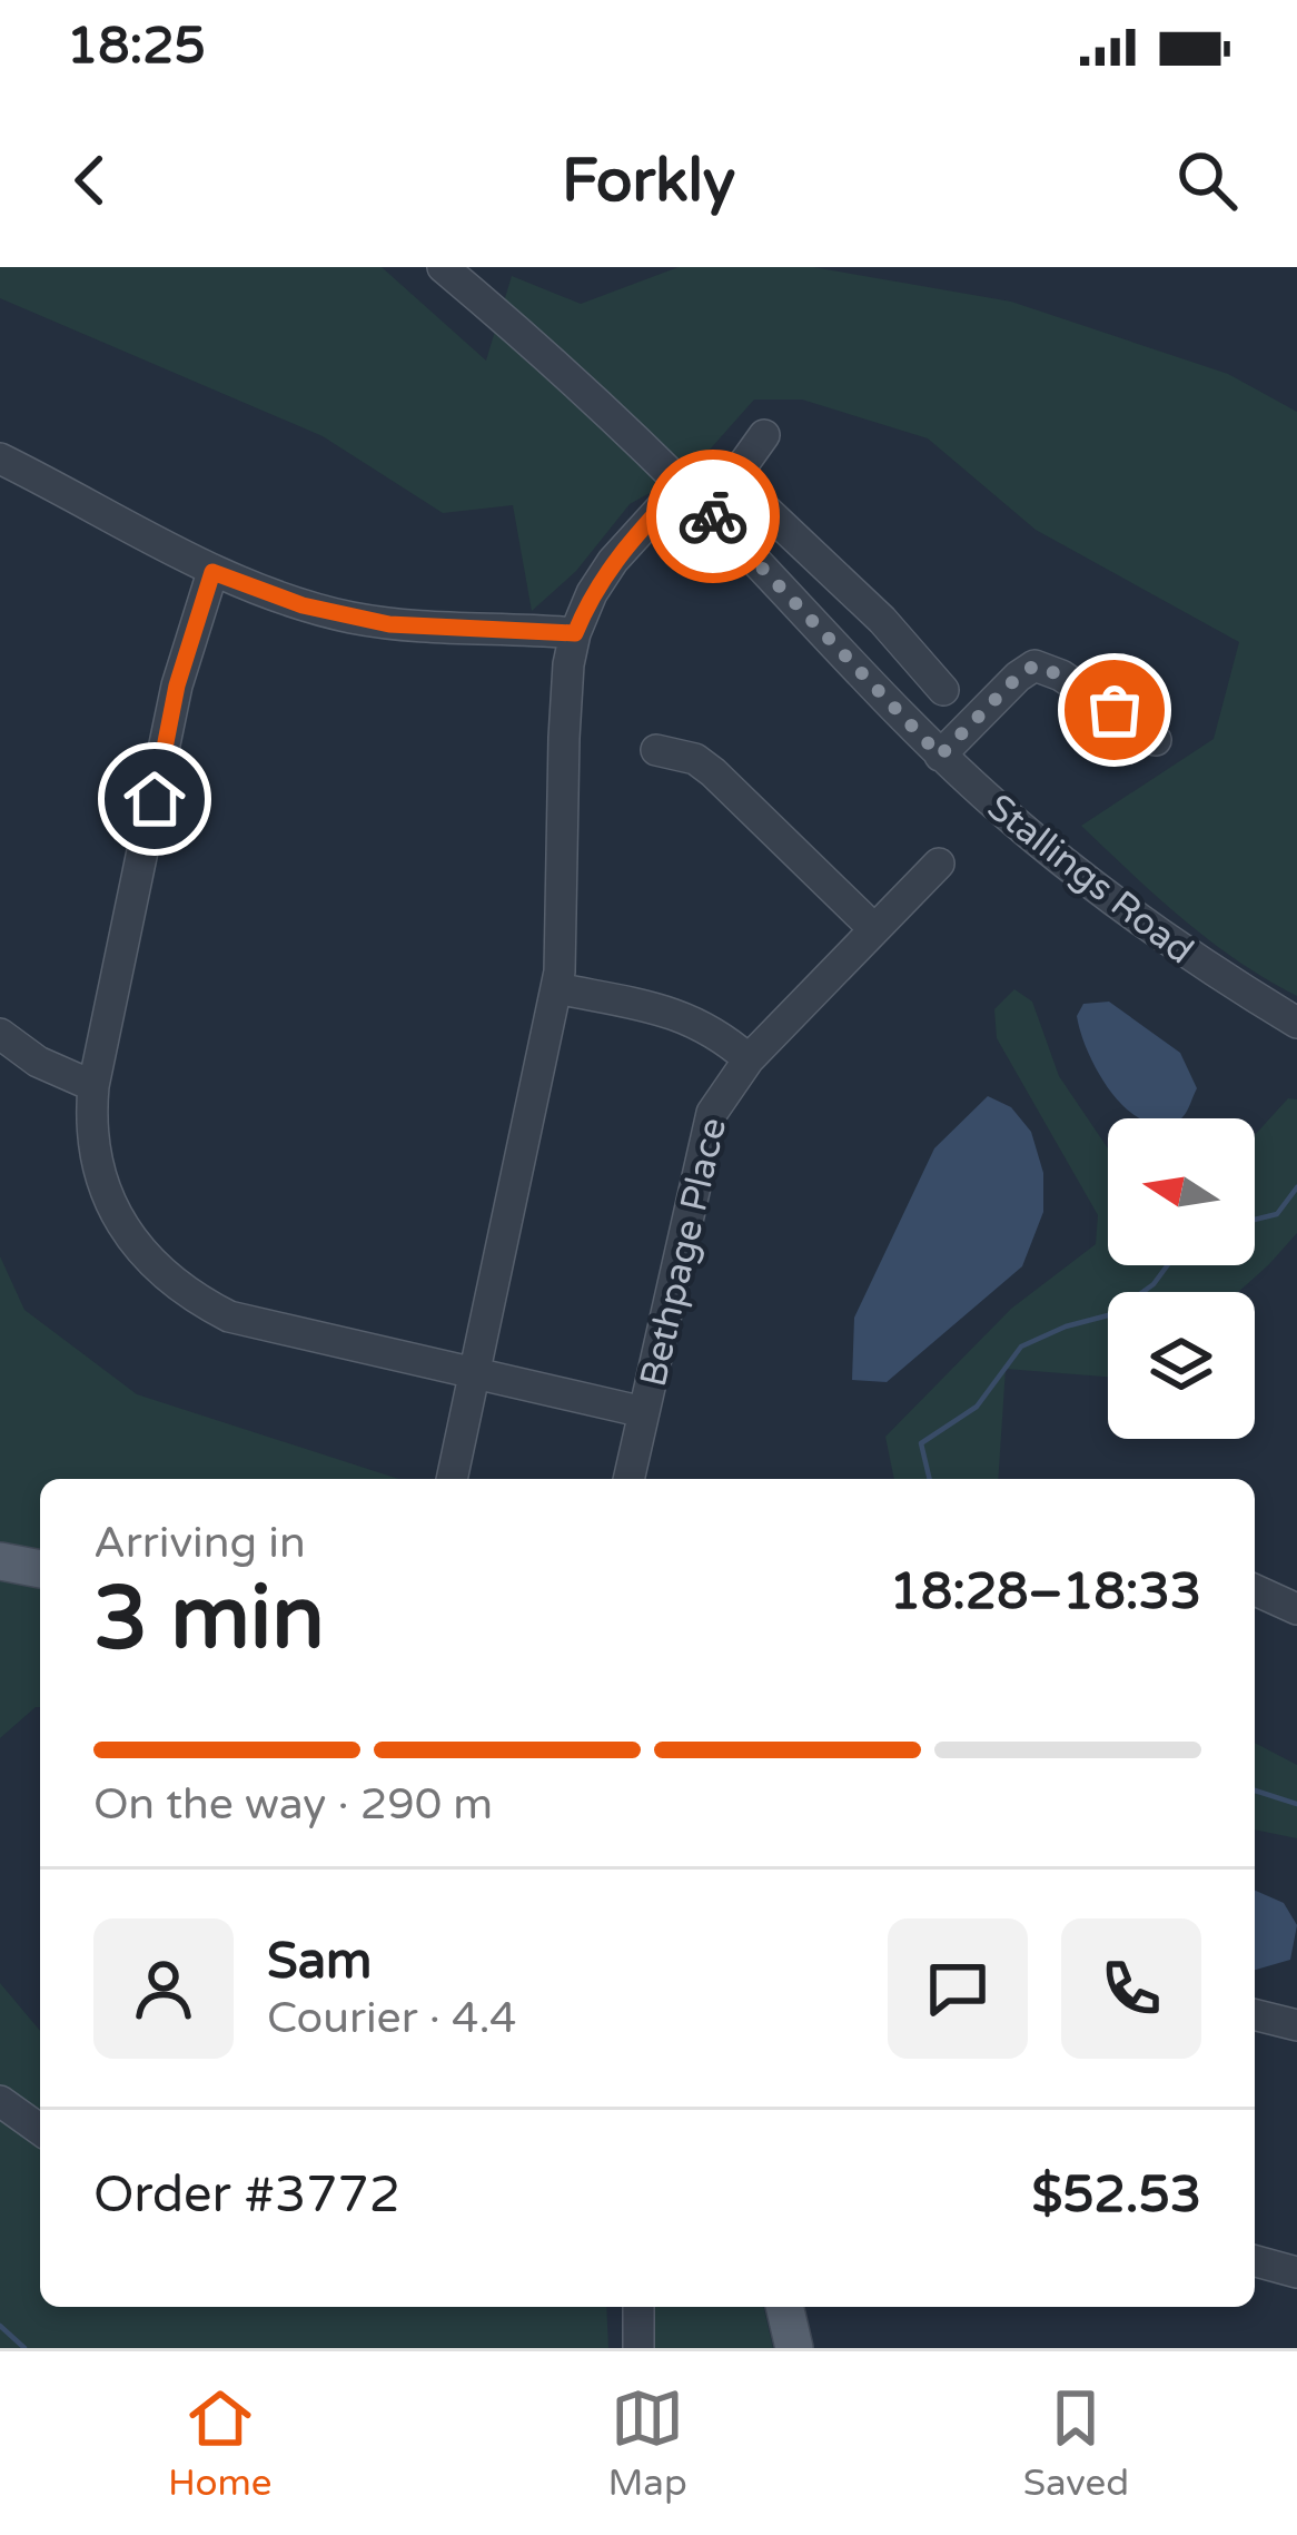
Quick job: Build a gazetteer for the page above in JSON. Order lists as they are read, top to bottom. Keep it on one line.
{"streets":{"street":["Stallings Road","Bethpage Place"]},"north":"left","page":{"status":"18:25","header":"Forkly","heading":["3 min","Arriving in","18:28–18:33"],"panel":["Sam","Courier · 4.4","Order #3772","$52.53"],"bar":"On the way · 290 m","tabs":["Home","Map","Saved"]}}
